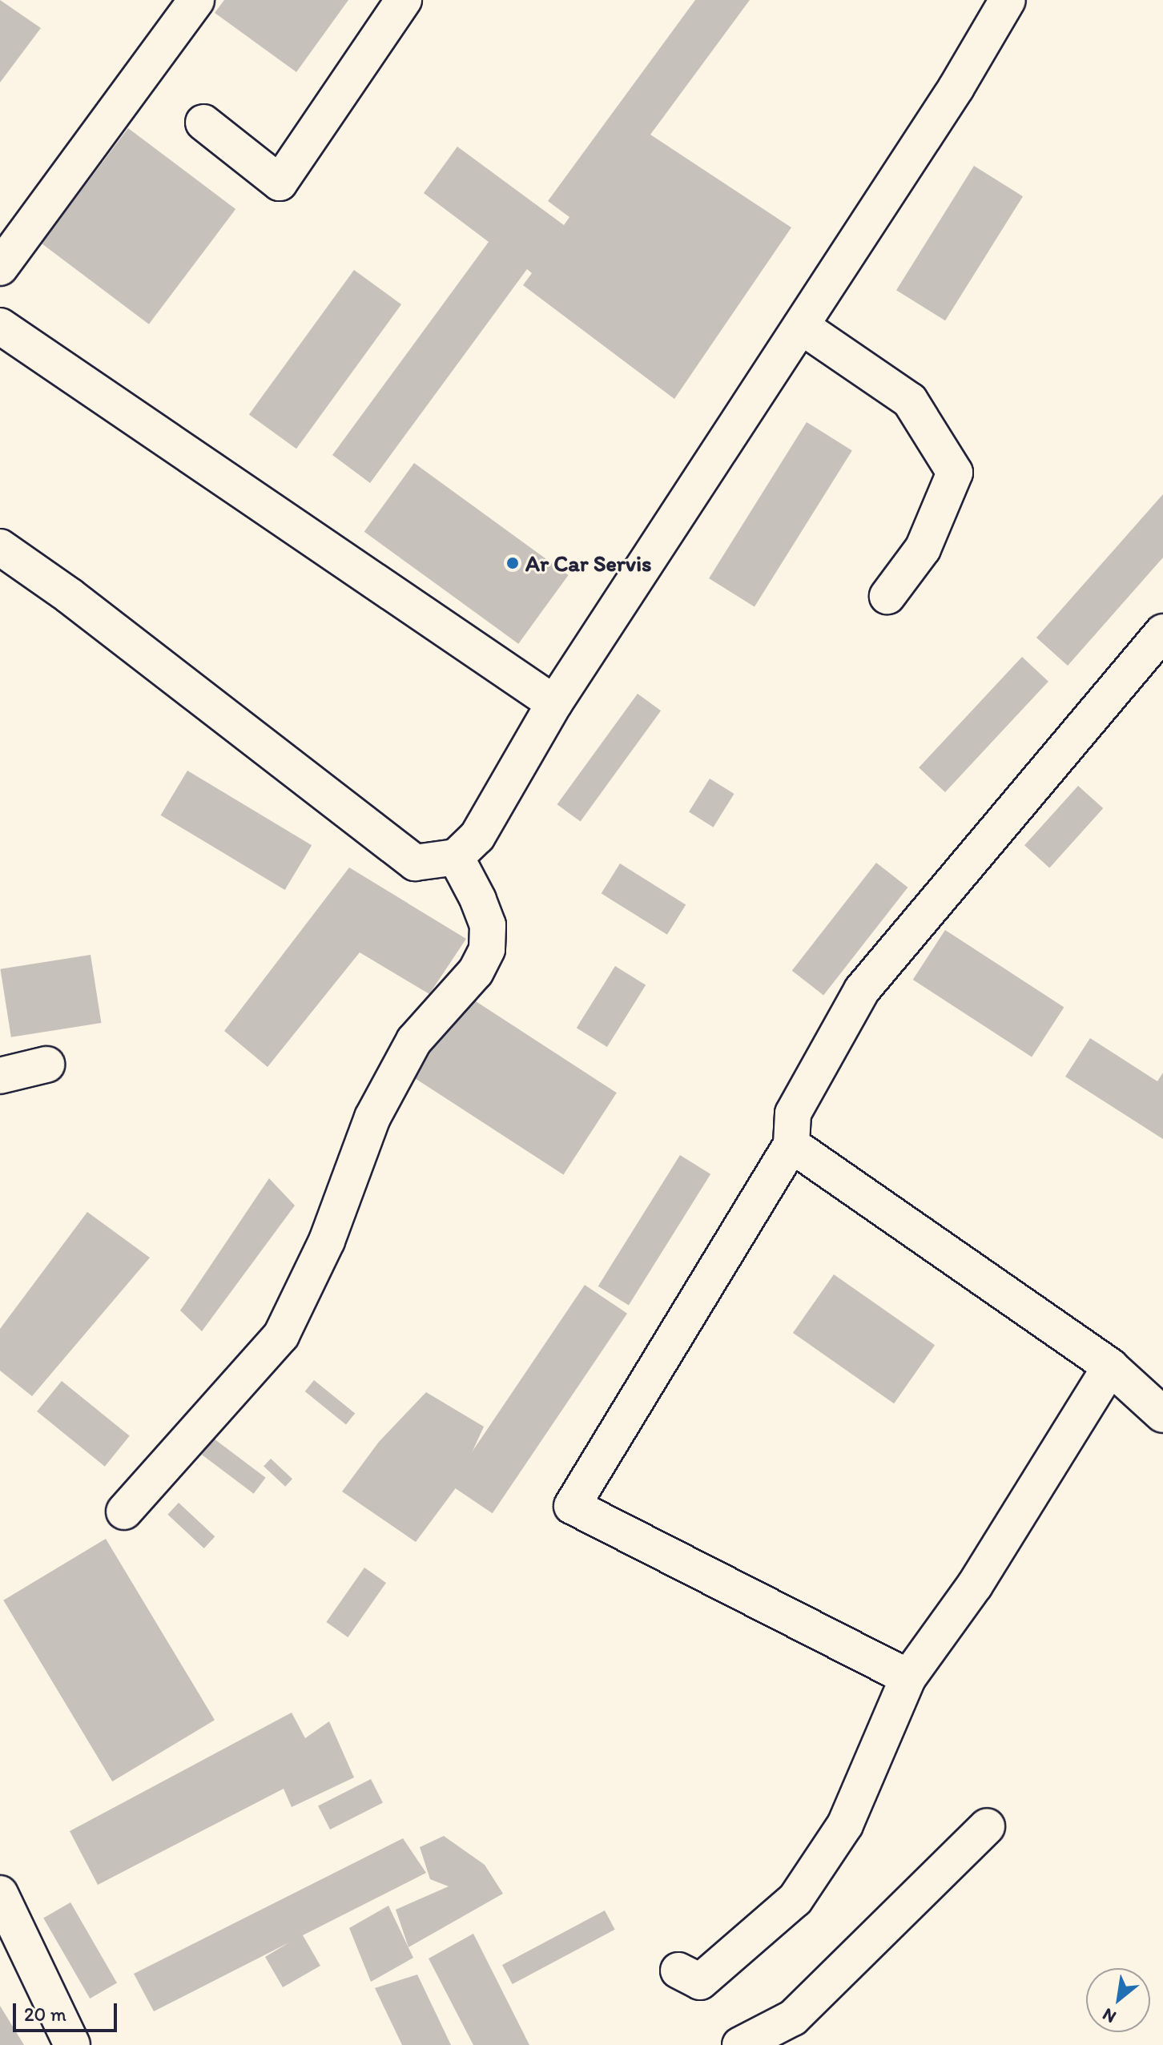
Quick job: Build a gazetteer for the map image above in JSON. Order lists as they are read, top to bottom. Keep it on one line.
{"places":["Ar Car Servis"],"scale_bar":"20 m","north":"bottom left"}
